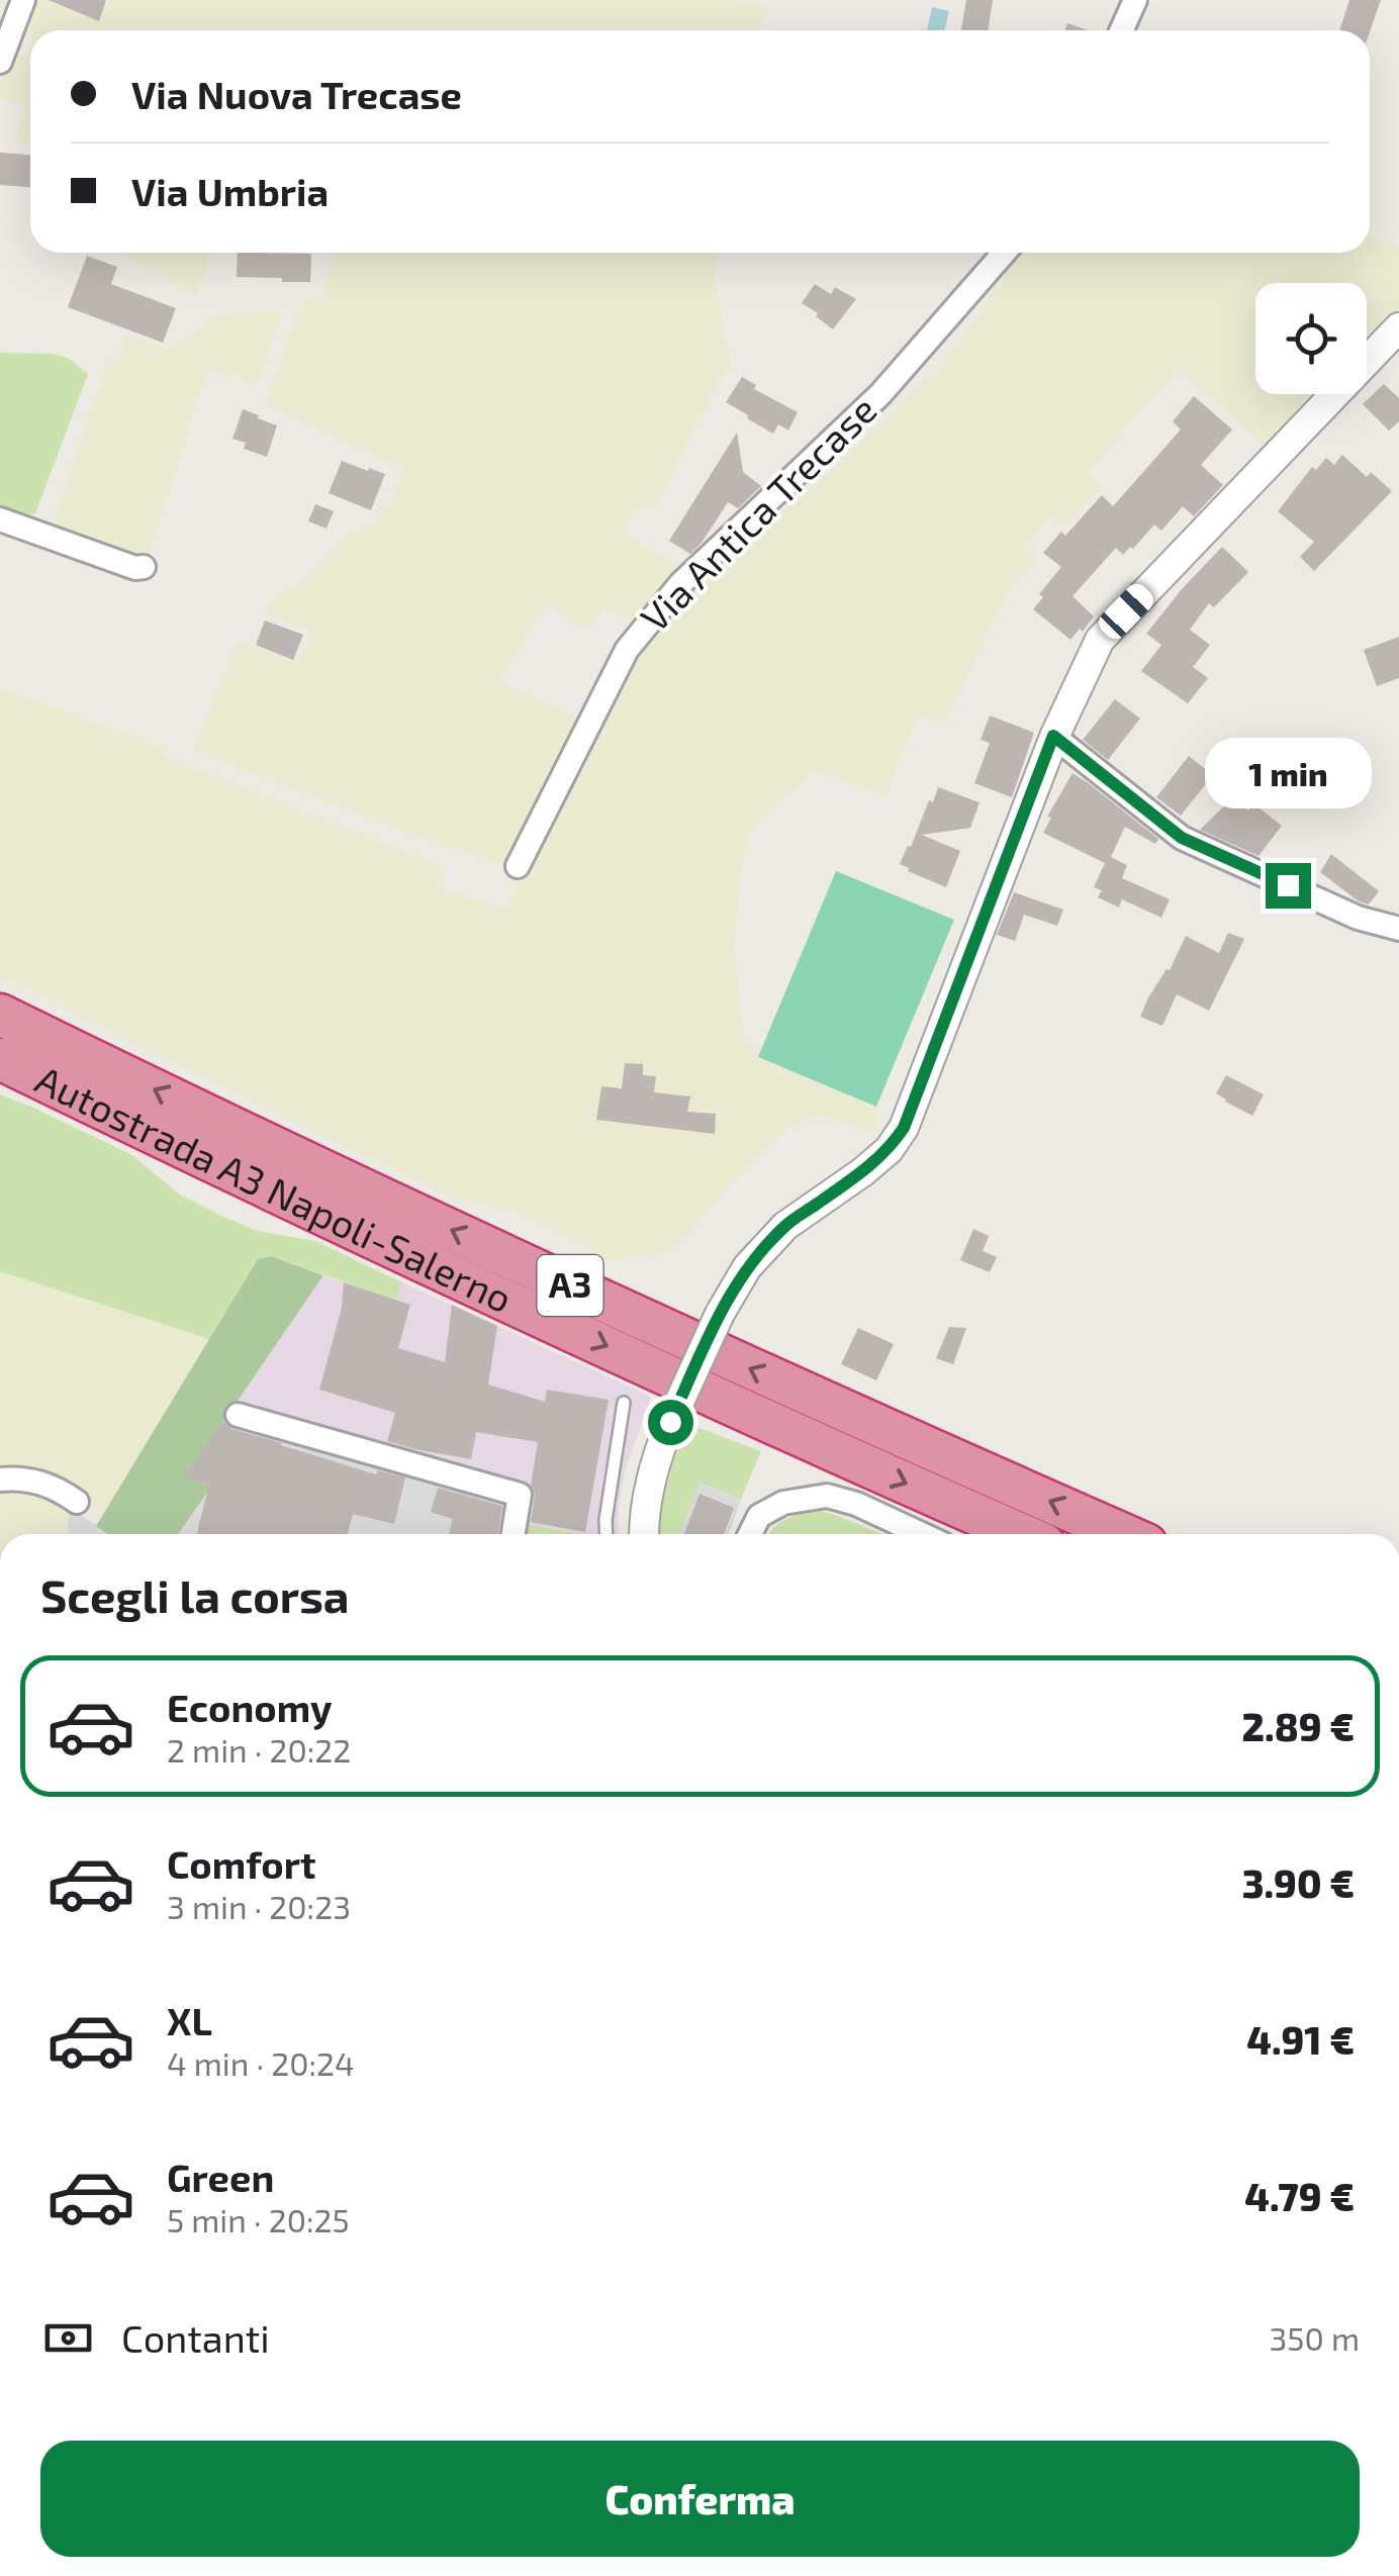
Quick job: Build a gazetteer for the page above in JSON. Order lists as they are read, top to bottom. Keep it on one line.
{"streets":{"highway":["Autostrada A3 Napoli-Salerno","A3"],"street":["Via Antica Trecase"]},"page":{"banner":["Via Nuova Trecase","Via Umbria"],"bubble":"1 min","heading":"Scegli la corsa","list":[{"name":"Economy","note":"2 min · 20:22","value":"2.89 €"},{"name":"Comfort","note":"3 min · 20:23","value":"3.90 €"},{"name":"XL","note":"4 min · 20:24","value":"4.91 €"},{"name":"Green","note":"5 min · 20:25","value":"4.79 €"}],"pay":["Contanti","350 m"],"buttons":"Conferma"}}
